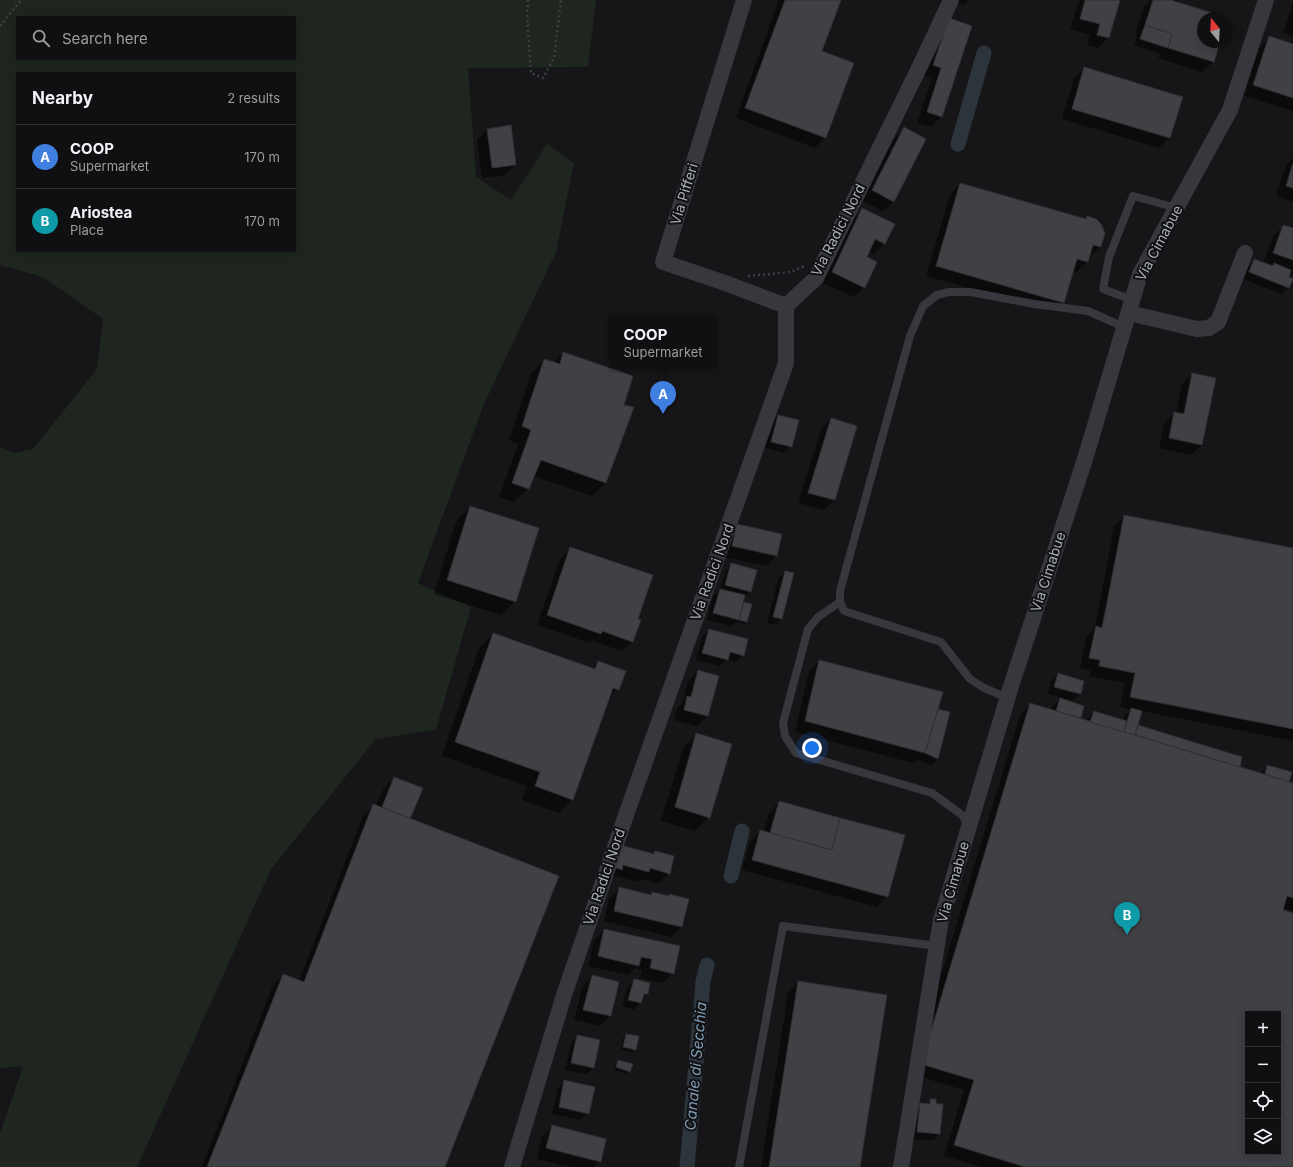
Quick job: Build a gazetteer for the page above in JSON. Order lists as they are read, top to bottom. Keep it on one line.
{"streets":{"street":["Via Pifferi","Via Radici Nord","Via Cimabue"]},"crossings":[["Via Pifferi","Via Radici Nord"]],"water":["Canale di Secchia"],"north":"top","page":{"search":"Search here","heading":["Nearby","2 results"],"list":[{"mark":"A","name":"COOP","note":"Supermarket","value":"170 m"},{"mark":"B","name":"Ariostea","note":"Place","value":"170 m"}],"popup":["COOP","Supermarket"],"pins":["A","B"],"map_buttons":["+","−"]}}
